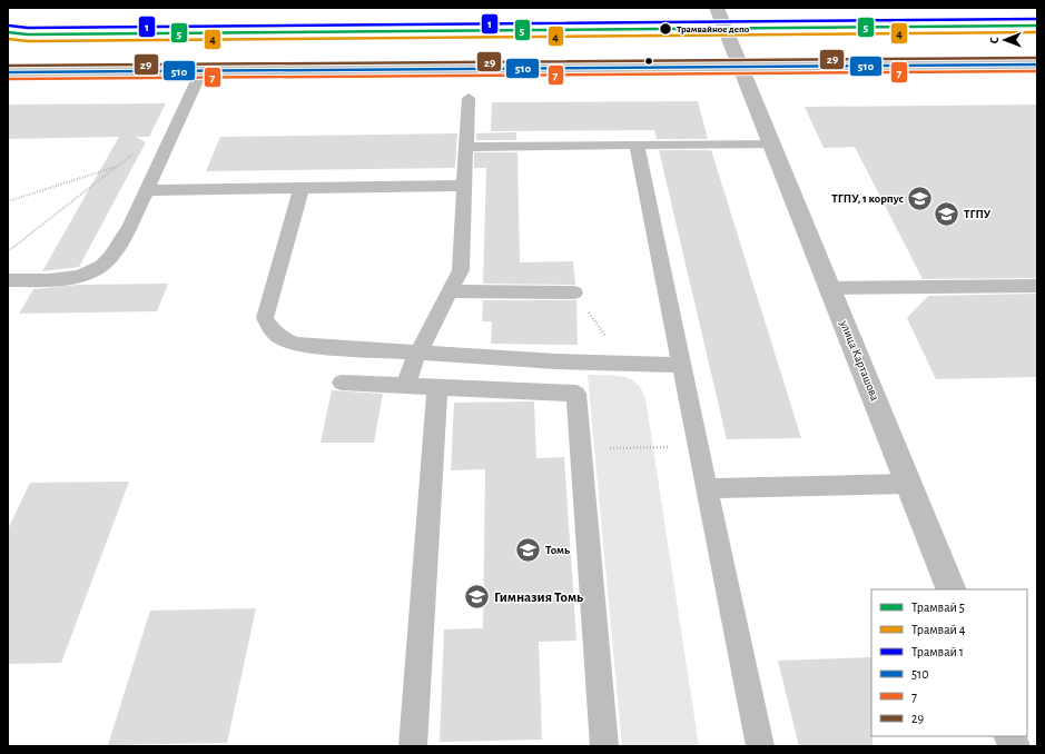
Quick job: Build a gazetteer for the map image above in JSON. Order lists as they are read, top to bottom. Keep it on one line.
{"streets":{"main road":["улица Карташова"]},"places":{"other":["Трамвайное депо"],"school or university":["ТГПУ, 1 корпус","ТГПУ","Томь","Гимназия Томь"]},"lines":["tram line 1","tram line 5","tram line 4","transit line 29","transit line 510","transit line 7"],"legend":["Трамвай 5","Трамвай 4","Трамвай 1","510","7","29"],"north":"left"}
